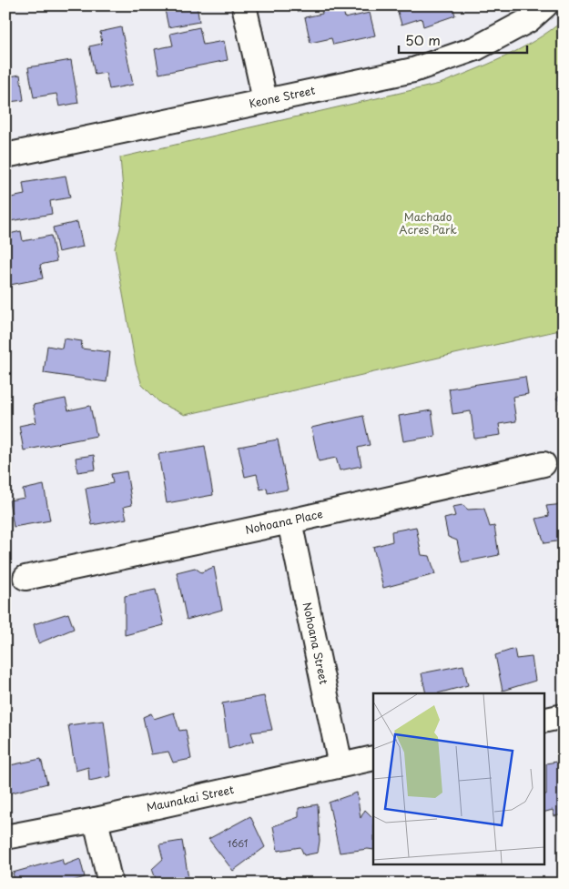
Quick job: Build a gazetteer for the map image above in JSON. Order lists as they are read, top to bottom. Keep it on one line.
{"streets":{"street":["Keone Street","Nohoana Place","Nohoana Street","Maunakai Street"]},"crossings":[["Nohoana Place","Nohoana Street"],["Nohoana Street","Maunakai Street"]],"parks":["Machado Acres Park"],"house_numbers":["1661"],"scale_bar":"50 m"}
